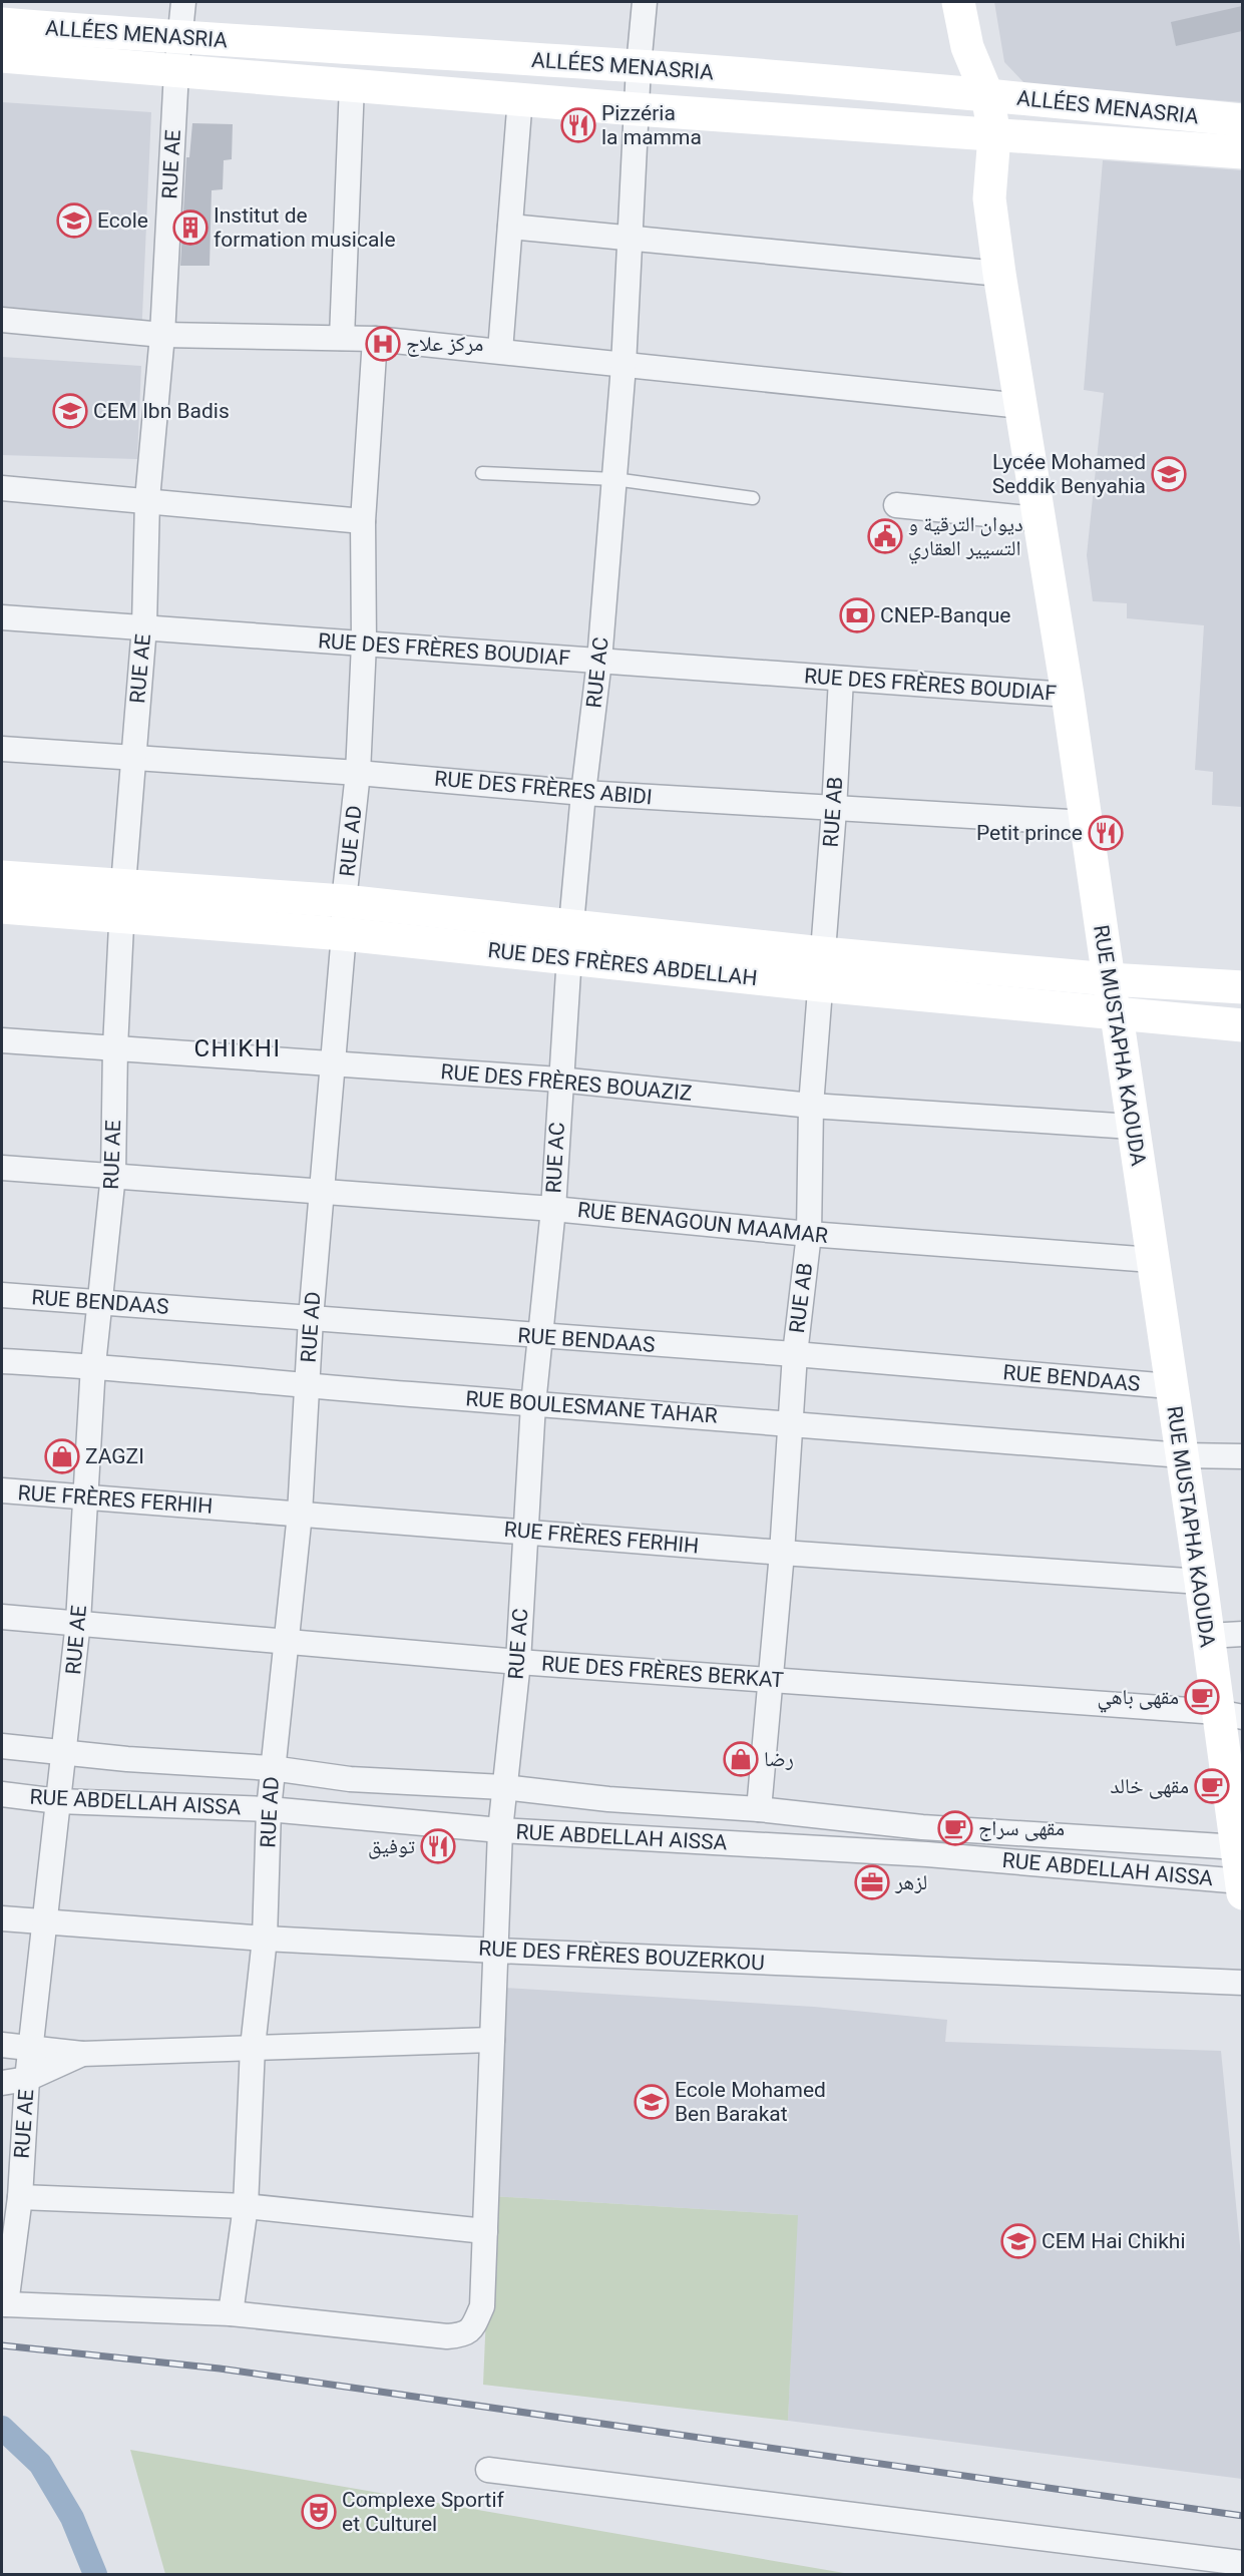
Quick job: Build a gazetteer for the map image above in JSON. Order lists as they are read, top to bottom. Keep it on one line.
{"streets":{"main road":["ALLÉES MENASRIA","RUE DES FRÈRES ABDELLAH","RUE MUSTAPHA KAOUDA"],"street":["RUE AE","RUE DES FRÈRES BOUDIAF","RUE AC","RUE DES FRÈRES ABIDI","RUE AB","RUE AD","RUE DES FRÈRES BOUAZIZ","RUE BENAGOUN MAAMAR","RUE BENDAAS","RUE BOULESMANE TAHAR","RUE FRÈRES FERHIH","RUE DES FRÈRES BERKAT","RUE ABDELLAH AISSA","RUE DES FRÈRES BOUZERKOU"]},"crossings":[["ALLÉES MENASRIA","RUE AE"],["ALLÉES MENASRIA","RUE AC"],["ALLÉES MENASRIA","RUE MUSTAPHA KAOUDA"],["RUE AE","RUE DES FRÈRES BOUDIAF"],["RUE AE","RUE DES FRÈRES ABIDI"],["RUE AE","RUE DES FRÈRES ABDELLAH"],["RUE AE","RUE DES FRÈRES BOUAZIZ"],["RUE AE","RUE BENAGOUN MAAMAR"],["RUE AE","RUE BENDAAS"],["RUE AE","RUE BOULESMANE TAHAR"],["RUE AE","RUE FRÈRES FERHIH"],["RUE AE","RUE DES FRÈRES BERKAT"],["RUE AE","RUE ABDELLAH AISSA"],["RUE AE","RUE DES FRÈRES BOUZERKOU"],["RUE DES FRÈRES BOUDIAF","RUE AC"],["RUE DES FRÈRES BOUDIAF","RUE AB"],["RUE DES FRÈRES BOUDIAF","RUE AD"],["RUE DES FRÈRES BOUDIAF","RUE MUSTAPHA KAOUDA"],["RUE AC","RUE DES FRÈRES ABIDI"],["RUE AC","RUE AD"],["RUE AC","RUE DES FRÈRES ABDELLAH"],["RUE AC","RUE DES FRÈRES BOUAZIZ"],["RUE AC","RUE BENAGOUN MAAMAR"],["RUE AC","RUE BENDAAS"],["RUE AC","RUE BOULESMANE TAHAR"],["RUE AC","RUE FRÈRES FERHIH"],["RUE AC","RUE DES FRÈRES BERKAT"],["RUE AC","RUE ABDELLAH AISSA"],["RUE AC","RUE DES FRÈRES BOUZERKOU"],["RUE DES FRÈRES ABIDI","RUE AB"],["RUE DES FRÈRES ABIDI","RUE AD"],["RUE DES FRÈRES ABIDI","RUE MUSTAPHA KAOUDA"],["RUE AB","RUE DES FRÈRES ABDELLAH"],["RUE AB","RUE DES FRÈRES BOUAZIZ"],["RUE AB","RUE BENAGOUN MAAMAR"],["RUE AB","RUE BENDAAS"],["RUE AB","RUE BOULESMANE TAHAR"],["RUE AB","RUE FRÈRES FERHIH"],["RUE AB","RUE DES FRÈRES BERKAT"],["RUE AD","RUE DES FRÈRES ABDELLAH"],["RUE AD","RUE DES FRÈRES BOUAZIZ"],["RUE AD","RUE BENAGOUN MAAMAR"],["RUE AD","RUE BENDAAS"],["RUE AD","RUE BOULESMANE TAHAR"],["RUE AD","RUE FRÈRES FERHIH"],["RUE AD","RUE DES FRÈRES BERKAT"],["RUE AD","RUE ABDELLAH AISSA"],["RUE AD","RUE DES FRÈRES BOUZERKOU"],["RUE DES FRÈRES ABDELLAH","RUE MUSTAPHA KAOUDA"],["RUE MUSTAPHA KAOUDA","RUE DES FRÈRES BOUAZIZ"],["RUE MUSTAPHA KAOUDA","RUE BENAGOUN MAAMAR"],["RUE MUSTAPHA KAOUDA","RUE BENDAAS"],["RUE MUSTAPHA KAOUDA","RUE BOULESMANE TAHAR"],["RUE MUSTAPHA KAOUDA","RUE FRÈRES FERHIH"],["RUE MUSTAPHA KAOUDA","RUE DES FRÈRES BERKAT"],["RUE MUSTAPHA KAOUDA","RUE ABDELLAH AISSA"]],"districts":["CHIKHI"],"places":{"restaurant":["Pizzéria la mamma","Petit prince","توفيق"],"school or university":["Ecole","CEM Ibn Badis","Lycée Mohamed Seddik Benyahia","Ecole Mohamed Ben Barakat","CEM Hai Chikhi"],"building":["Institut de formation musicale"],"hospital":["مركز علاج"],"public building":["ديوان الترقية و التسيير العقاري"],"bank":["CNEP-Banque"],"shop":["ZAGZI","رضا"],"cafe":["مقهى باهي","مقهى خالد","مقهى سراج"],"office":["لزهر"],"theatre":["Complexe Sportif et Culturel"]}}
